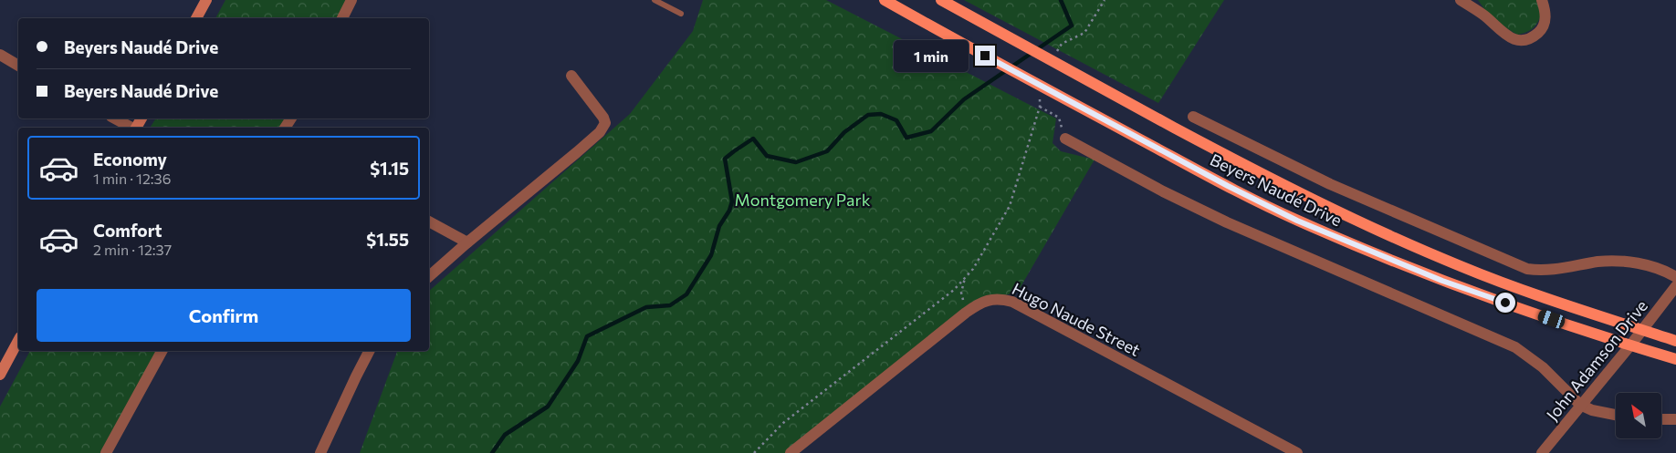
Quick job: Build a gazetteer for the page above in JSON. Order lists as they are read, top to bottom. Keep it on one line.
{"streets":{"main road":["Beyers Naudé Drive"],"street":["Hugo Naude Street","John Adamson Drive"]},"crossings":[["Beyers Naudé Drive","John Adamson Drive"]],"parks":["Montgomery Park"],"north":"top left","page":{"banner":["Beyers Naudé Drive","Beyers Naudé Drive"],"bubble":"1 min","list":[{"name":"Economy","note":"1 min · 12:36","value":"$1.15"},{"name":"Comfort","note":"2 min · 12:37","value":"$1.55"}],"buttons":"Confirm"}}
